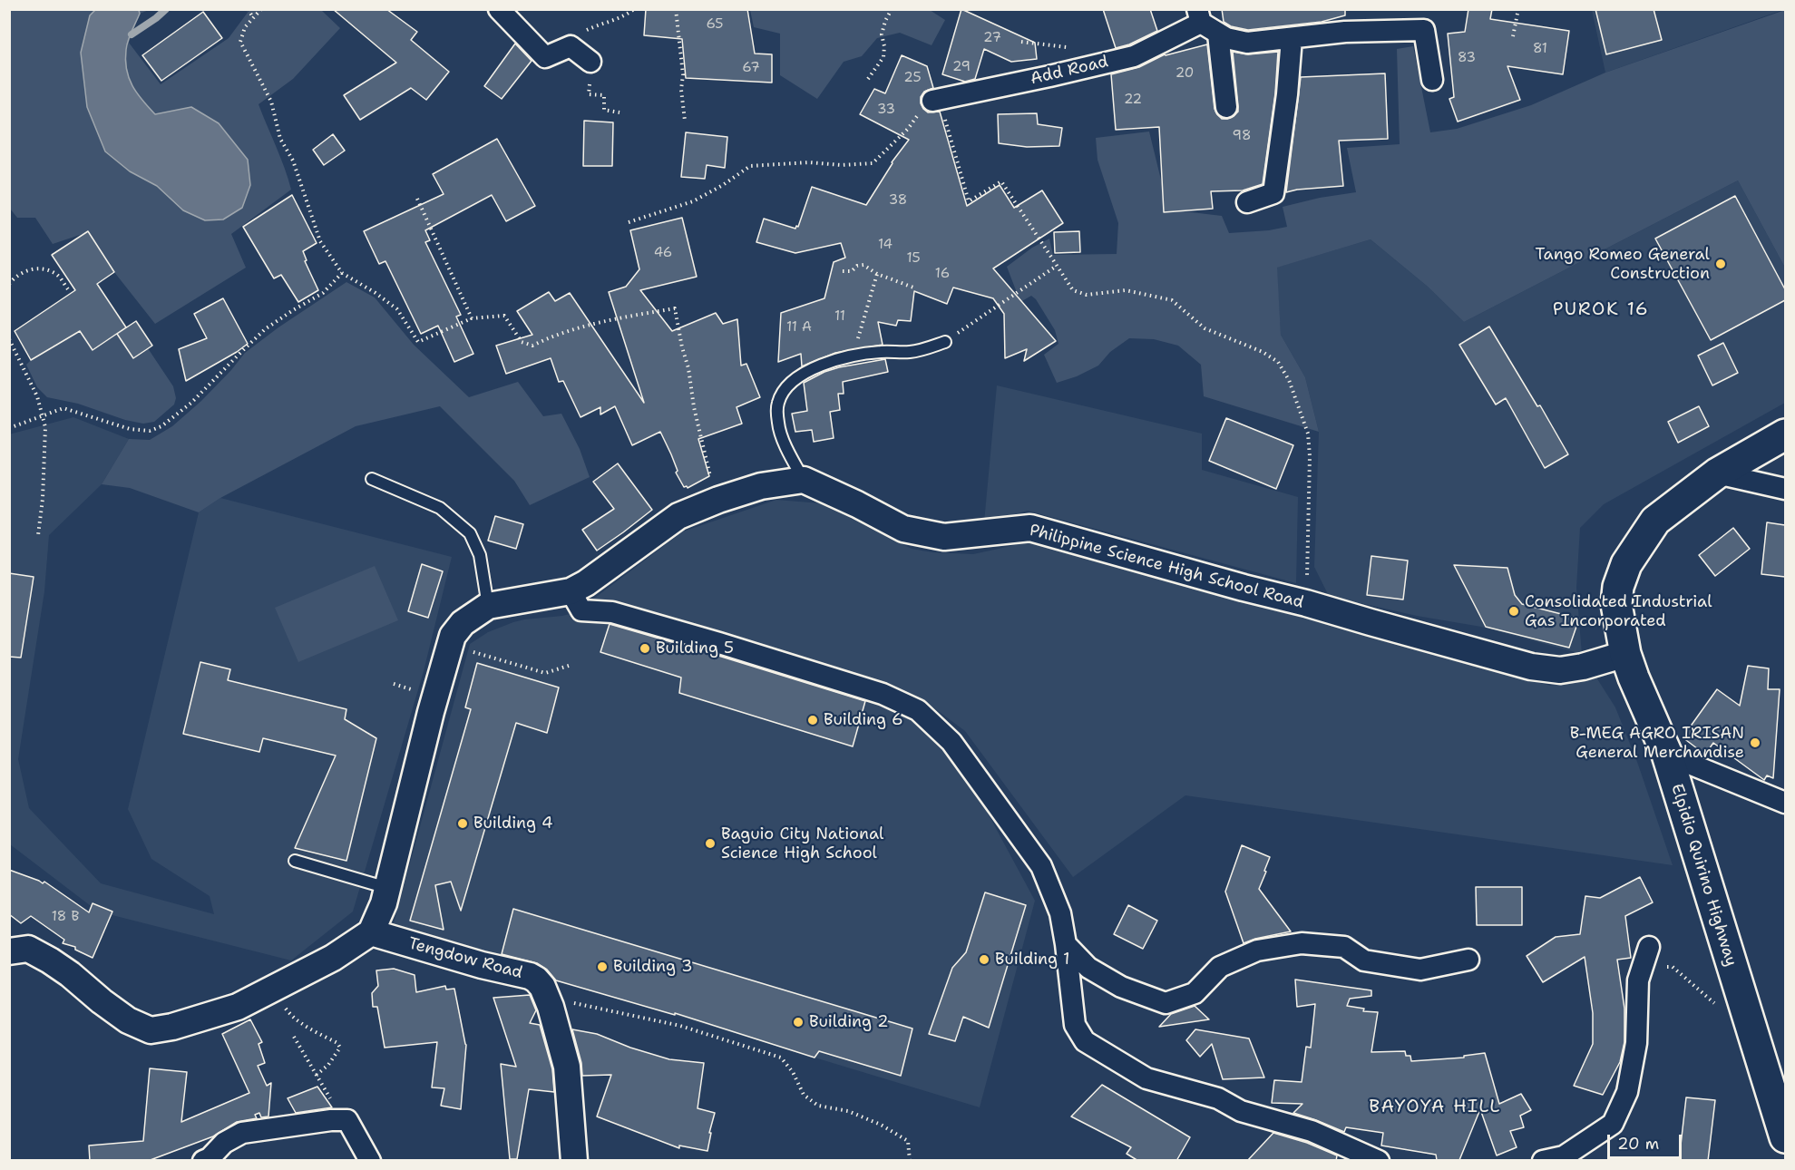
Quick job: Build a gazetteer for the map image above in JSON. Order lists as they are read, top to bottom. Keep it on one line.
{"streets":{"highway":["Elpidio Quirino Highway"],"street":["Add Road","Philippine Science High School Road","Tengdow Road"]},"crossings":[["Philippine Science High School Road","Elpidio Quirino Highway"]],"districts":["PUROK 16","BAYOYA HILL"],"places":["Tango Romeo General Construction","Consolidated Industrial Gas Incorporated","Building 5","Building 6","B-MEG AGRO IRISAN General Merchandise","Building 4","Baguio City National Science High School","Building 1","Building 3","Building 2"],"house_numbers":["65","27","81","83","29","67","20","25","22","33","98","38","14","46","15","16","11","11 A","18 B"],"scale_bar":"20 m"}
